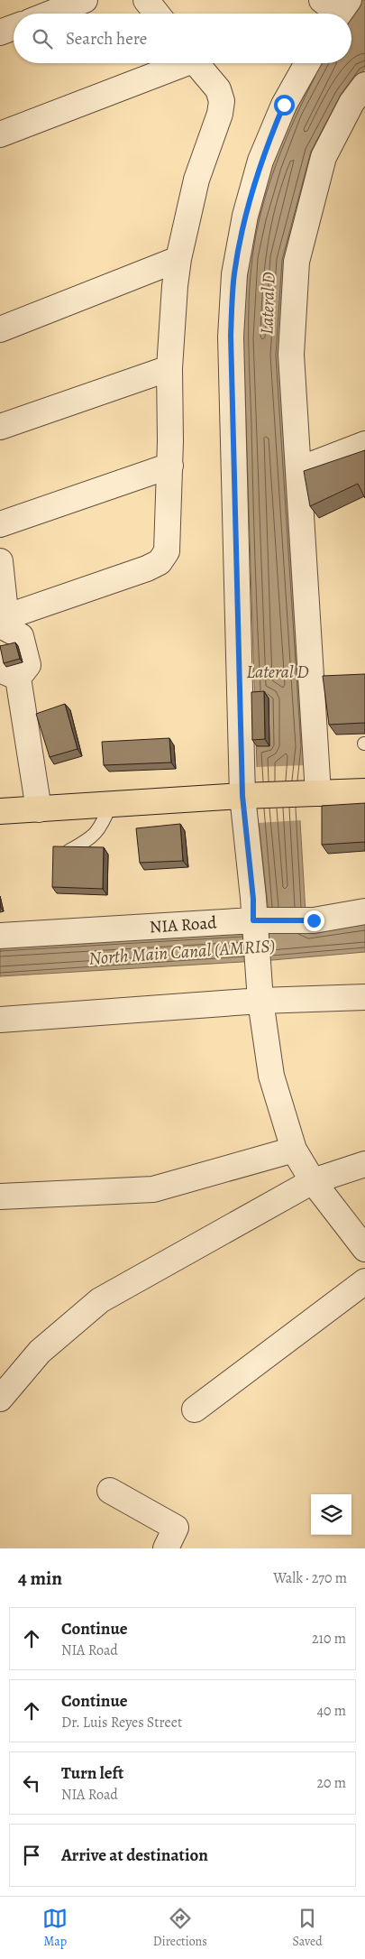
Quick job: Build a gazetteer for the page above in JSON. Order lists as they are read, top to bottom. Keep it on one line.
{"streets":{"street":["NIA Road"]},"water":["Lateral D","North Main Canal (AMRIS)"],"page":{"search":"Search here","heading":["4 min","Walk · 270 m"],"list":[["Continue","NIA Road","210 m"],["Continue","Dr. Luis Reyes Street","40 m"],["Turn left","NIA Road","20 m"],"Arrive at destination"],"nav":["Map","Directions","Saved"]}}
